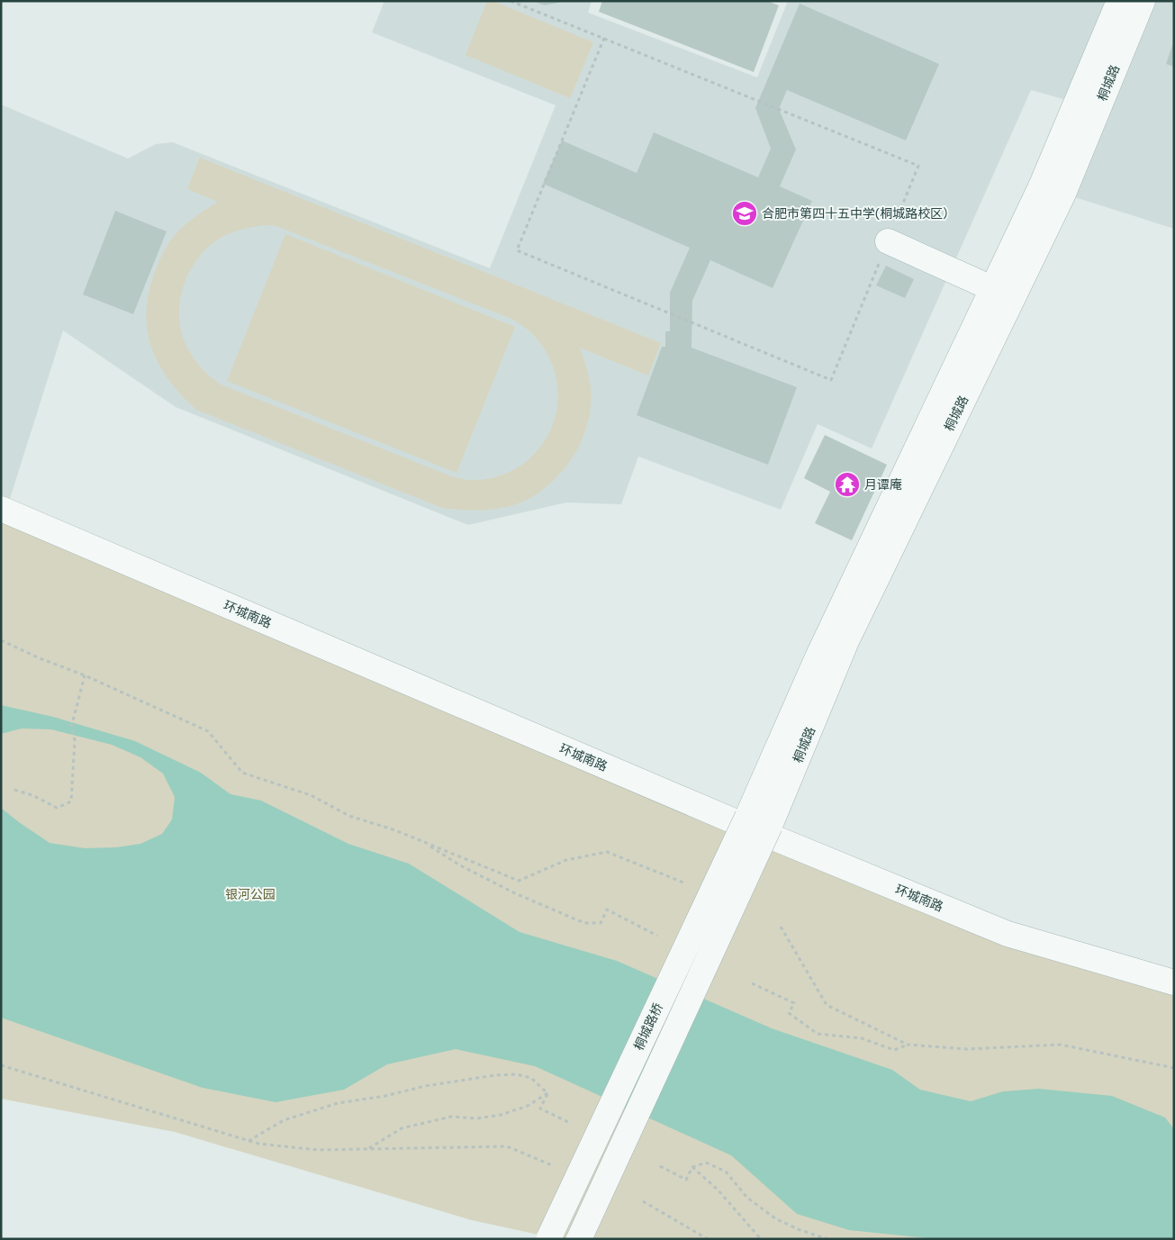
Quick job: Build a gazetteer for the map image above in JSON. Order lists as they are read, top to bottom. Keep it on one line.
{"streets":{"street":["桐城路","环城南路","桐城路桥"]},"crossings":[["桐城路","桐城路桥"]],"parks":["银河公园"],"places":{"school or university":["合肥市第四十五中学(桐城路校区）"],"temple":["月谭庵"]}}
